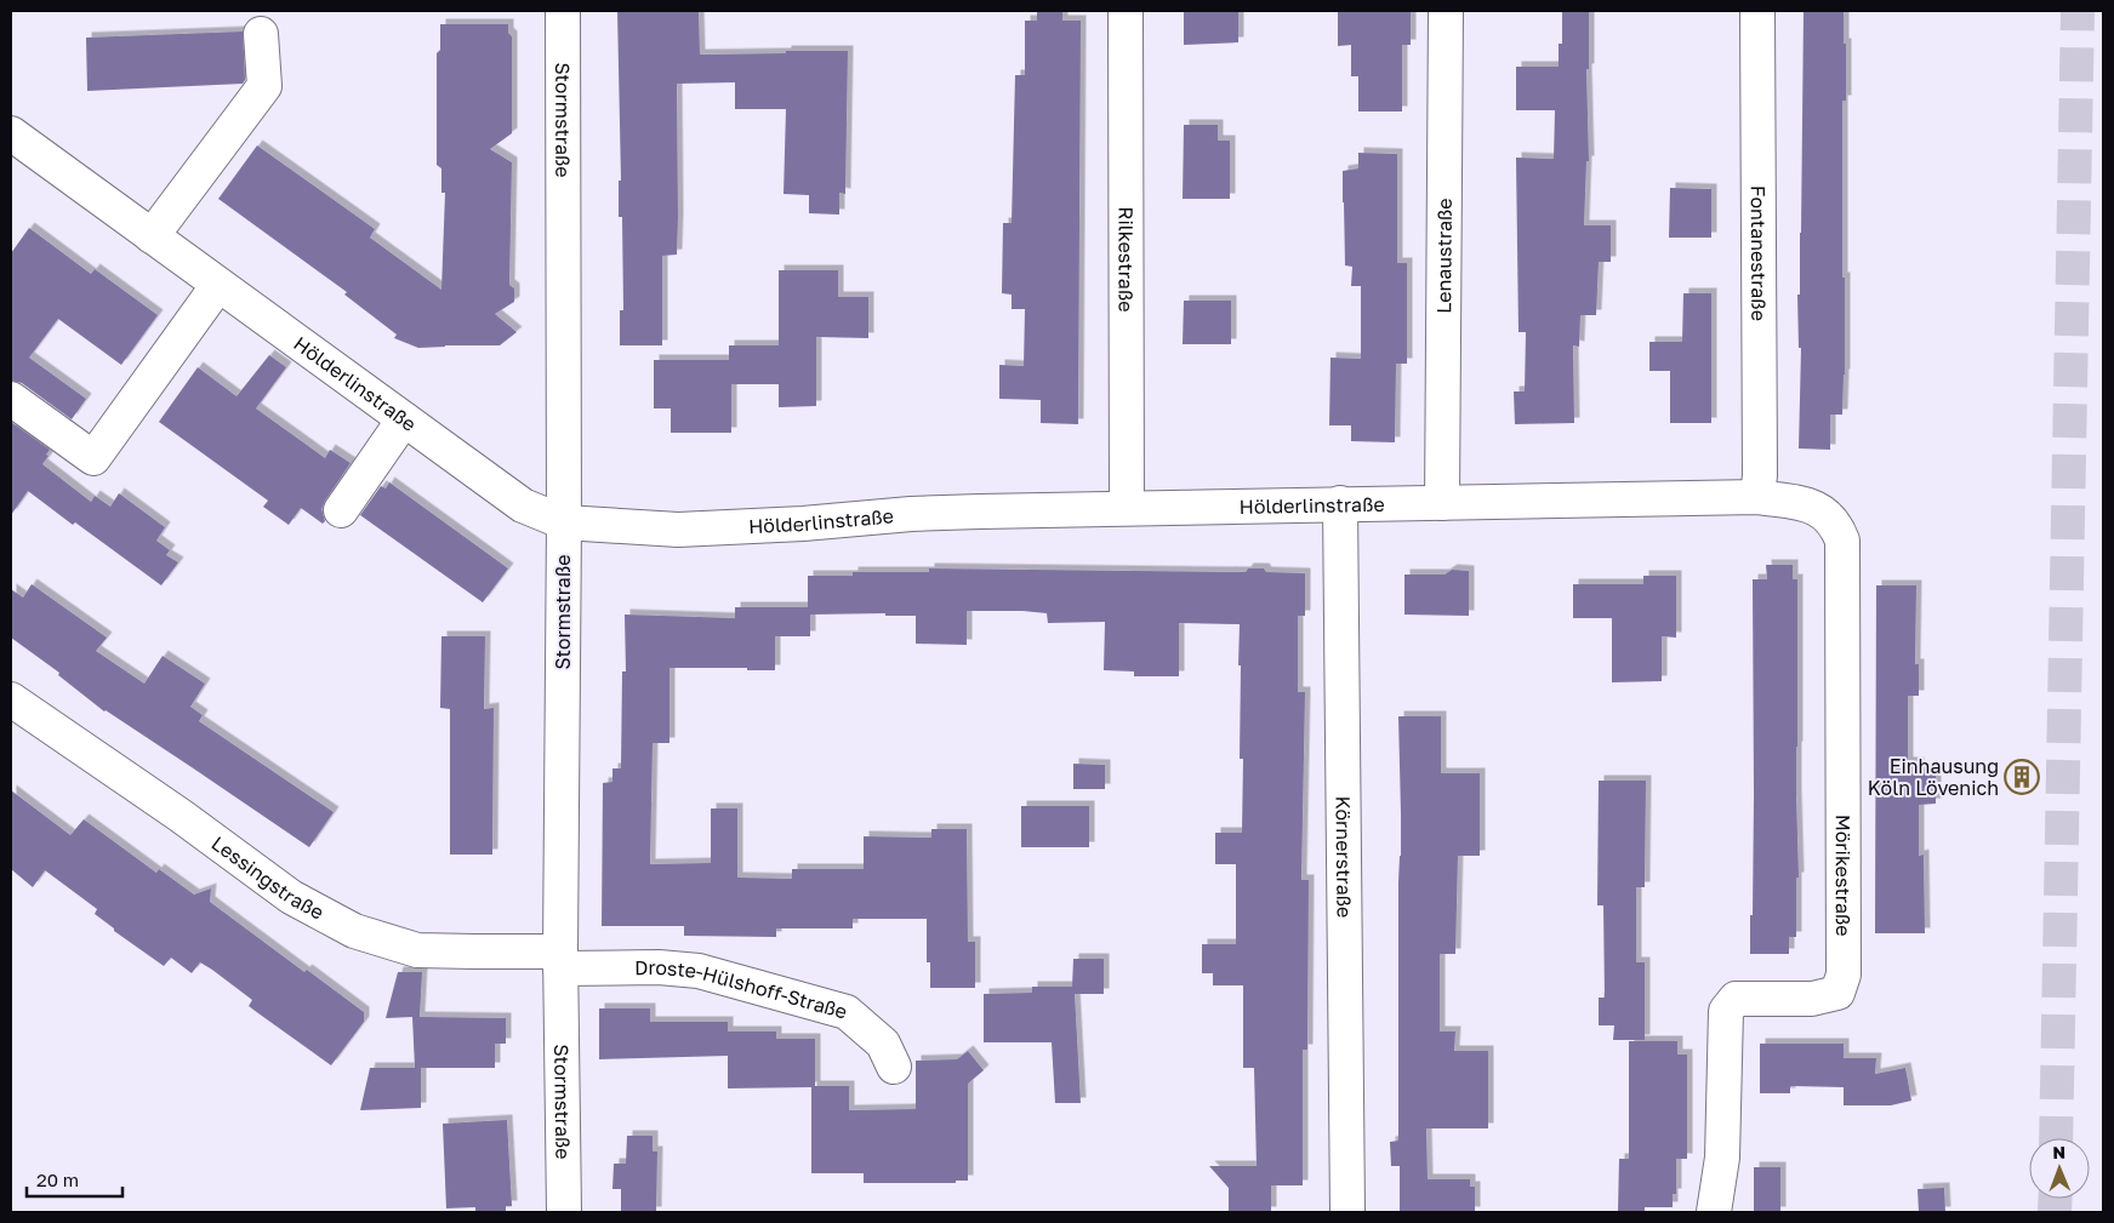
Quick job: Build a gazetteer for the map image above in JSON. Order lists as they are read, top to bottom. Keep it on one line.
{"streets":{"street":["Stormstraße","Fontanestraße","Lenaustraße","Rilkestraße","Hölderlinstraße","Körnerstraße","Lessingstraße","Mörikestraße","Droste-Hülshoff-Straße"]},"crossings":[["Stormstraße","Hölderlinstraße"],["Stormstraße","Lessingstraße"],["Stormstraße","Droste-Hülshoff-Straße"],["Fontanestraße","Hölderlinstraße"],["Fontanestraße","Mörikestraße"],["Lenaustraße","Hölderlinstraße"],["Rilkestraße","Hölderlinstraße"],["Hölderlinstraße","Körnerstraße"],["Hölderlinstraße","Mörikestraße"],["Lessingstraße","Droste-Hülshoff-Straße"]],"places":{"building":["Einhausung Köln Lövenich"]},"scale_bar":"20 m","north":"top"}
